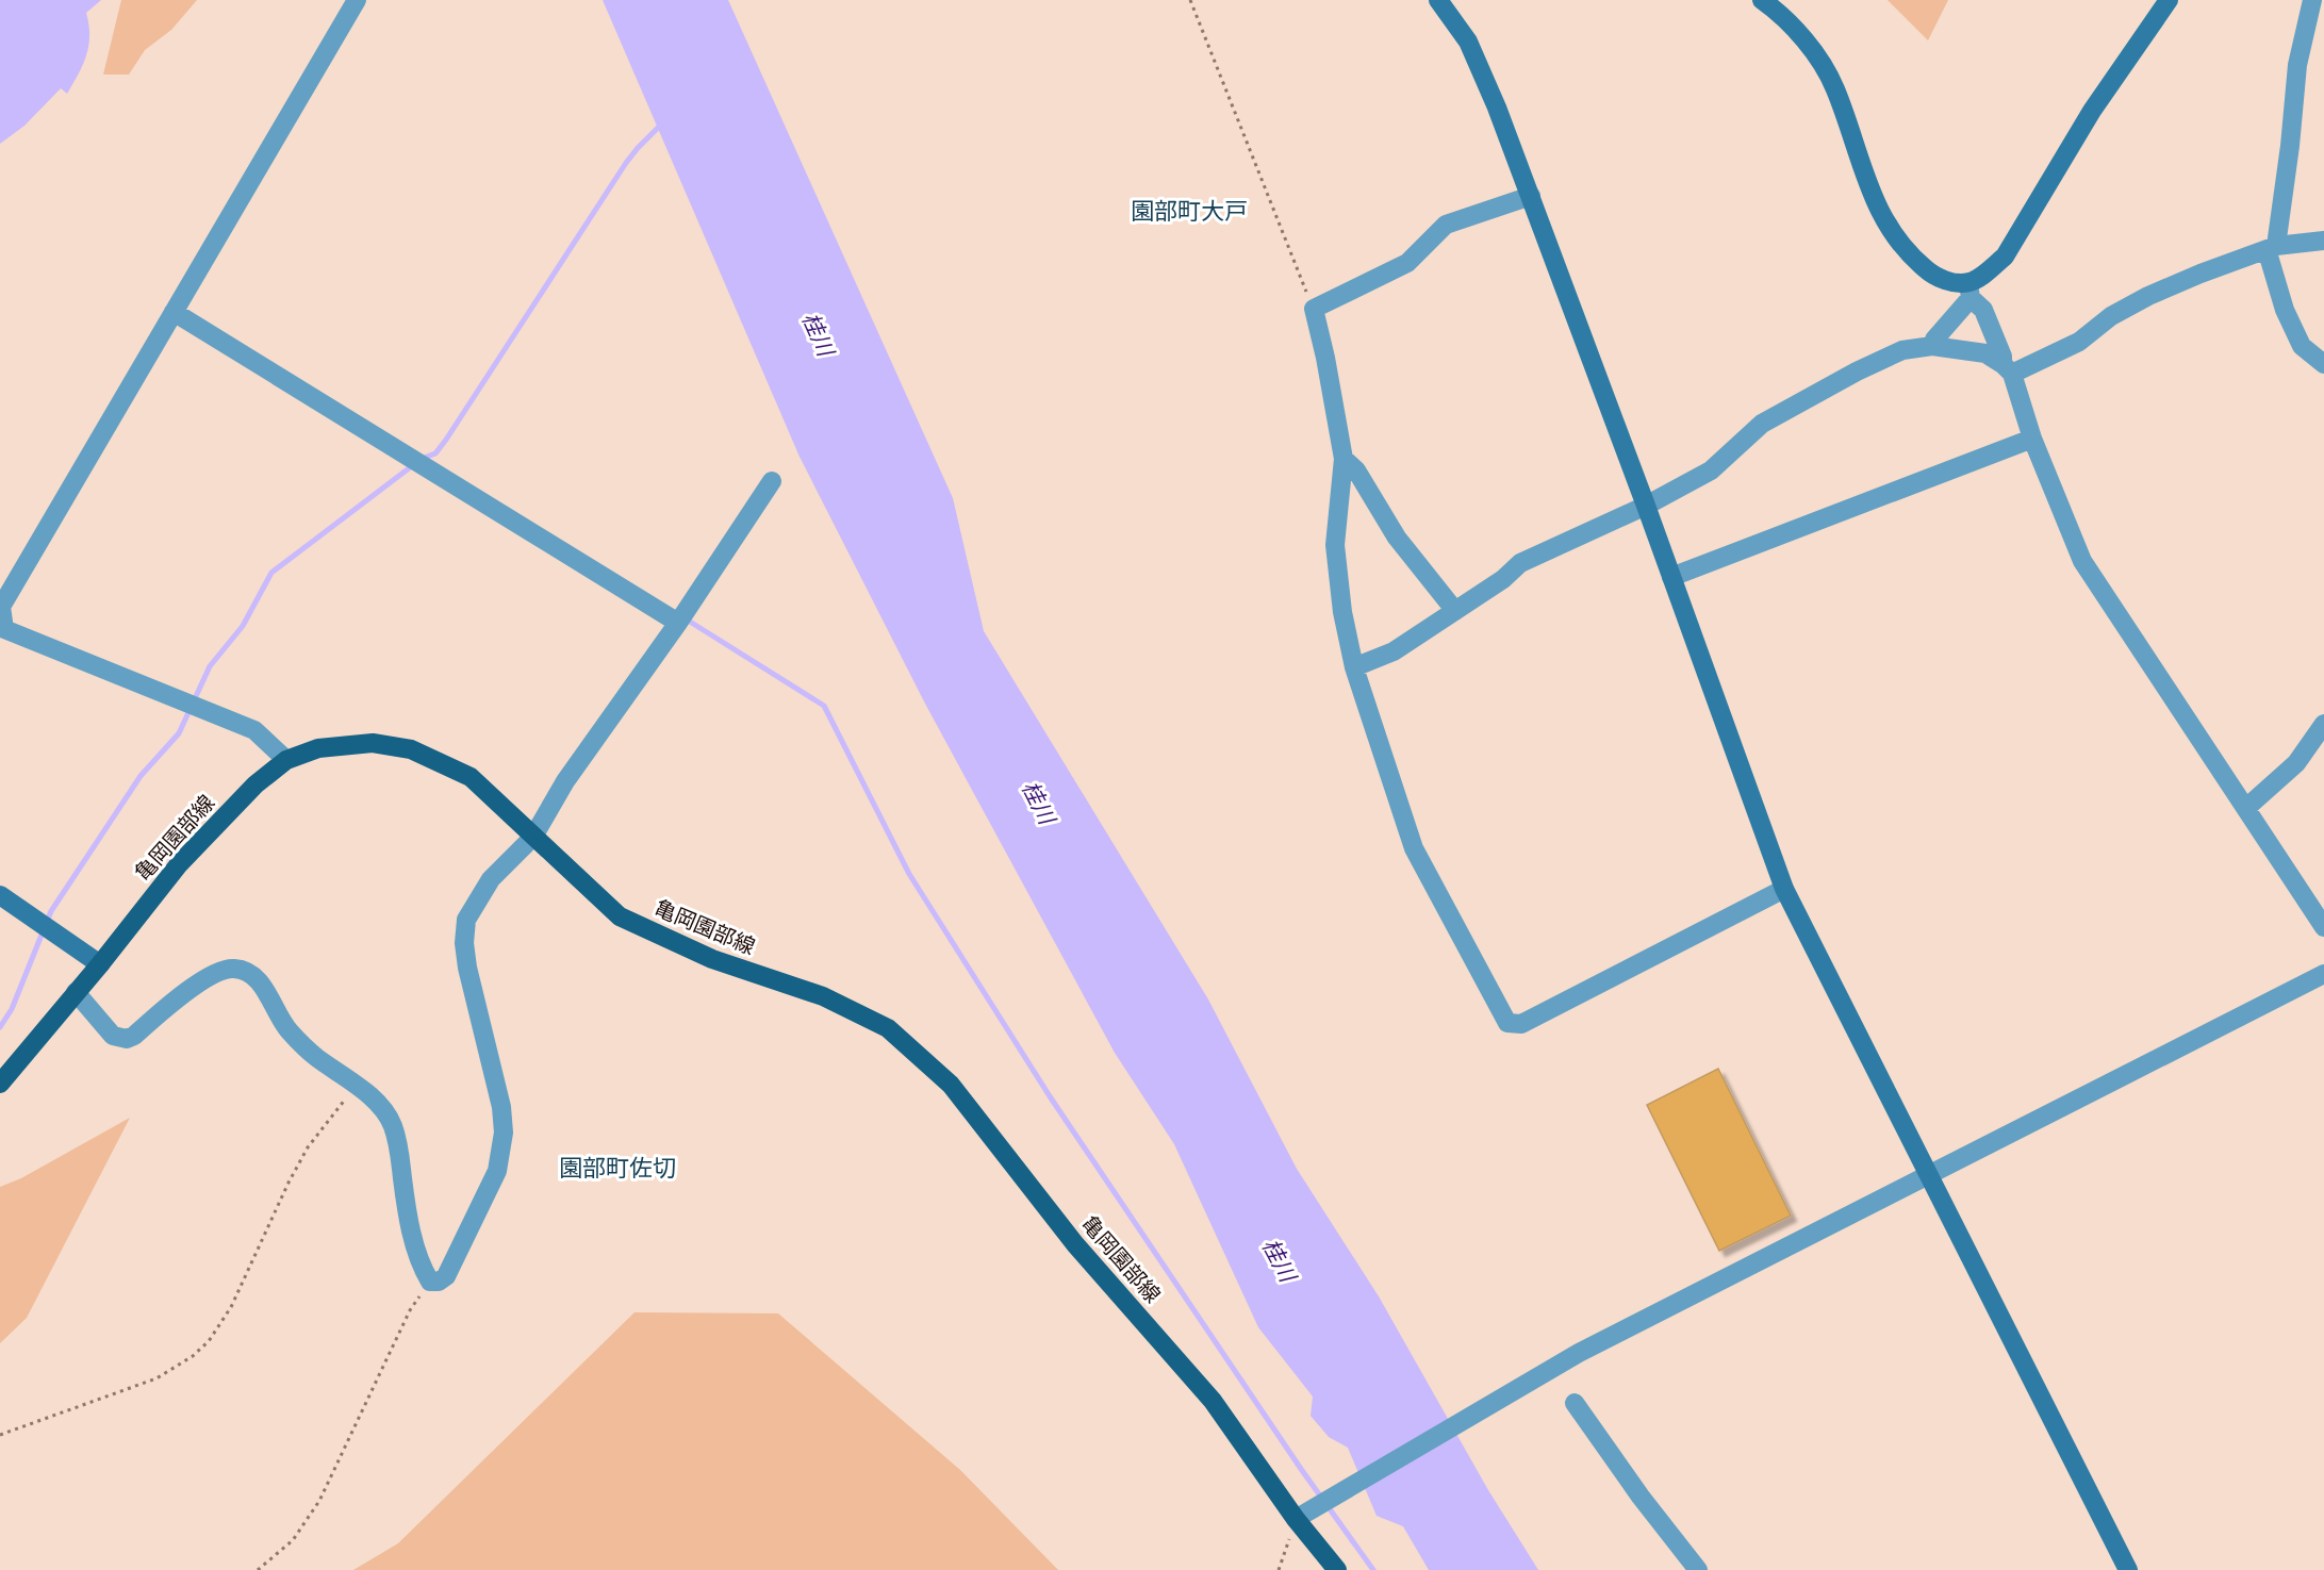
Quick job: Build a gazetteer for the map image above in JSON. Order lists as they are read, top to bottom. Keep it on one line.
{"streets":{"main road":["亀岡園部線"]},"districts":["園部町大戸","園部町佐切"],"water":["桂川"]}
